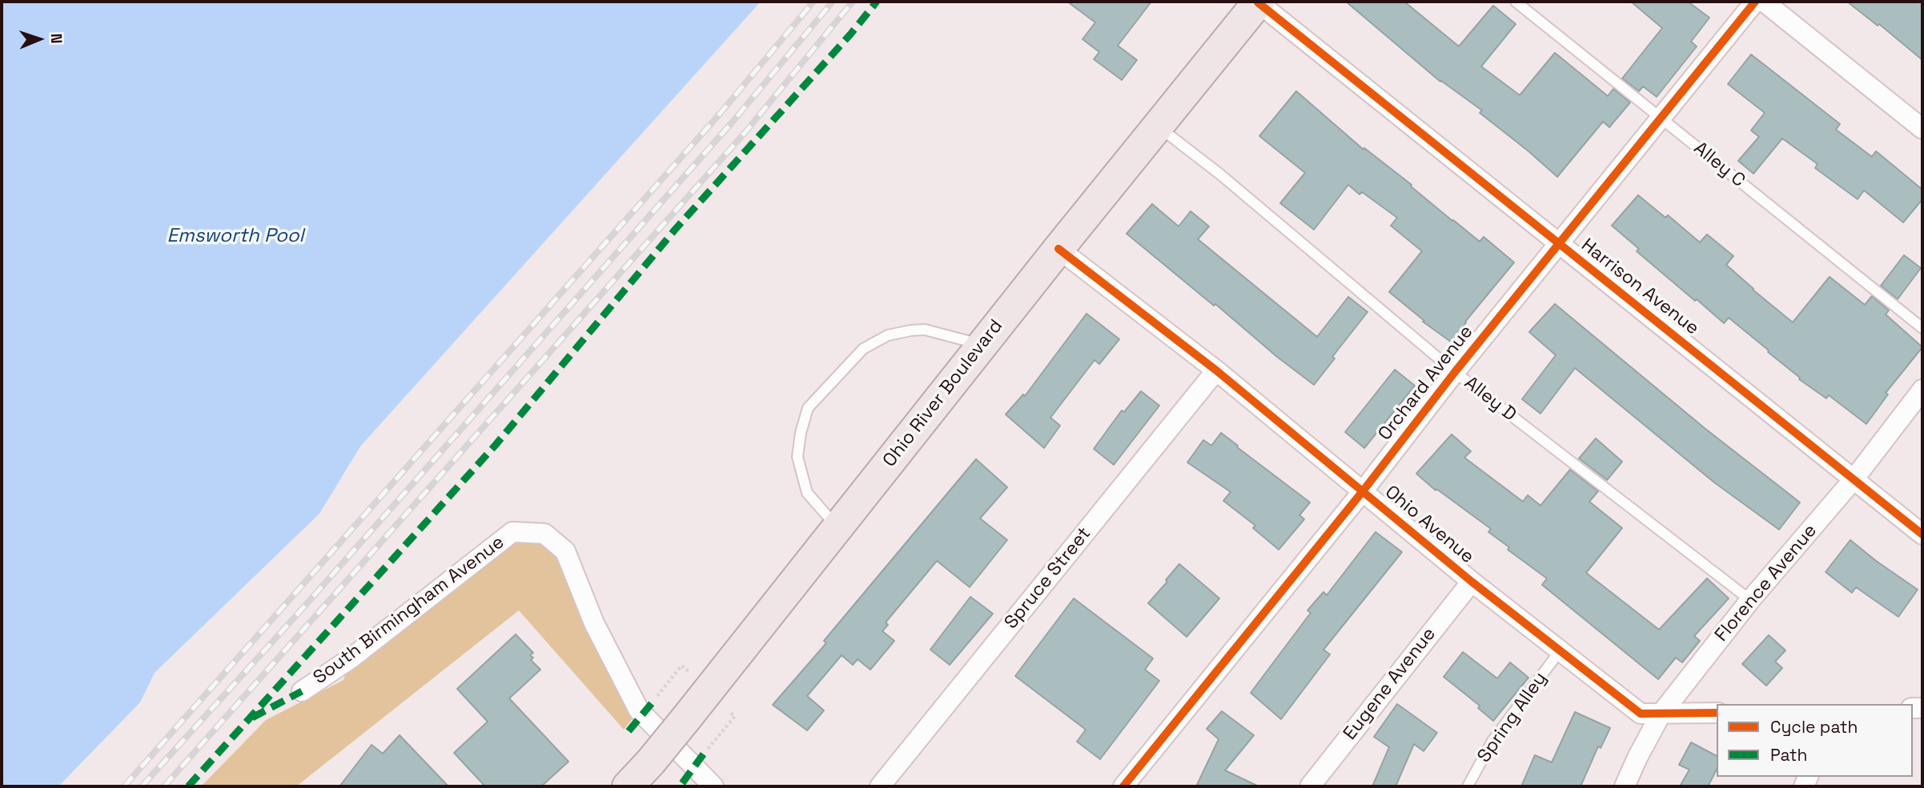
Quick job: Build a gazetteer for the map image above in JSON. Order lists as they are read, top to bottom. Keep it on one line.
{"streets":{"highway":["Ohio River Boulevard"],"street":["Harrison Avenue","Orchard Avenue","Ohio Avenue","Spruce Street","Florence Avenue","South Birmingham Avenue","Eugene Avenue"],"lane":["Alley C","Alley D","Spring Alley"]},"crossings":[["Alley C","Orchard Avenue"],["Harrison Avenue","Orchard Avenue"],["Harrison Avenue","Ohio River Boulevard"],["Harrison Avenue","Florence Avenue"],["Orchard Avenue","Alley D"],["Orchard Avenue","Ohio Avenue"],["Ohio River Boulevard","Alley D"],["Ohio River Boulevard","Ohio Avenue"],["Alley D","Florence Avenue"],["Ohio Avenue","Spruce Street"],["Ohio Avenue","Florence Avenue"],["Ohio Avenue","Eugene Avenue"],["Ohio Avenue","Spring Alley"]],"water":["Emsworth Pool"],"legend":["Cycle path","Path"],"north":"right"}
